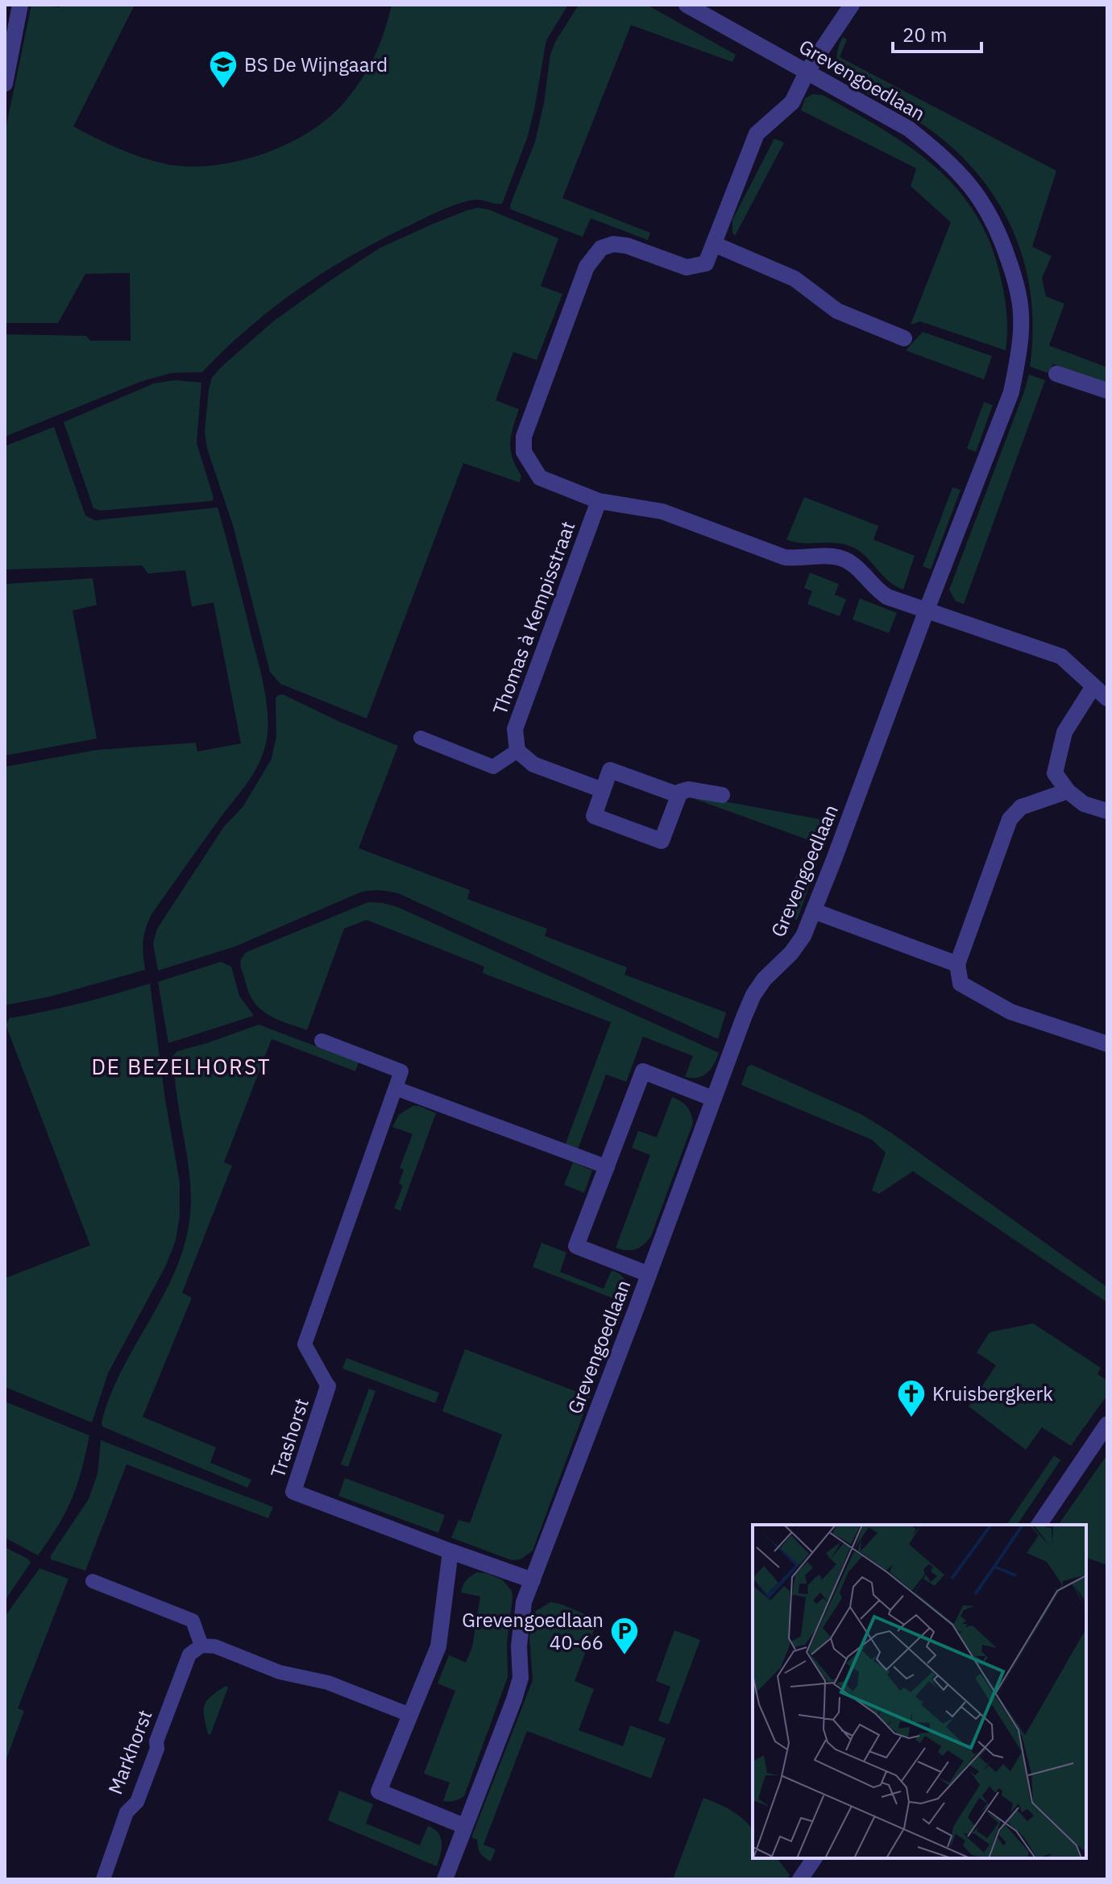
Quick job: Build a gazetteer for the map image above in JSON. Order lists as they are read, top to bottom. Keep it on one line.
{"streets":{"street":["Grevengoedlaan","Thomas à Kempisstraat","Trashorst"],"lane":["Markhorst"]},"crossings":[["Grevengoedlaan","Trashorst"]],"districts":["DE BEZELHORST"],"places":{"school or university":["BS De Wijngaard"],"church":["Kruisbergkerk"],"parking":["Grevengoedlaan 40-66"]},"scale_bar":"20 m"}
